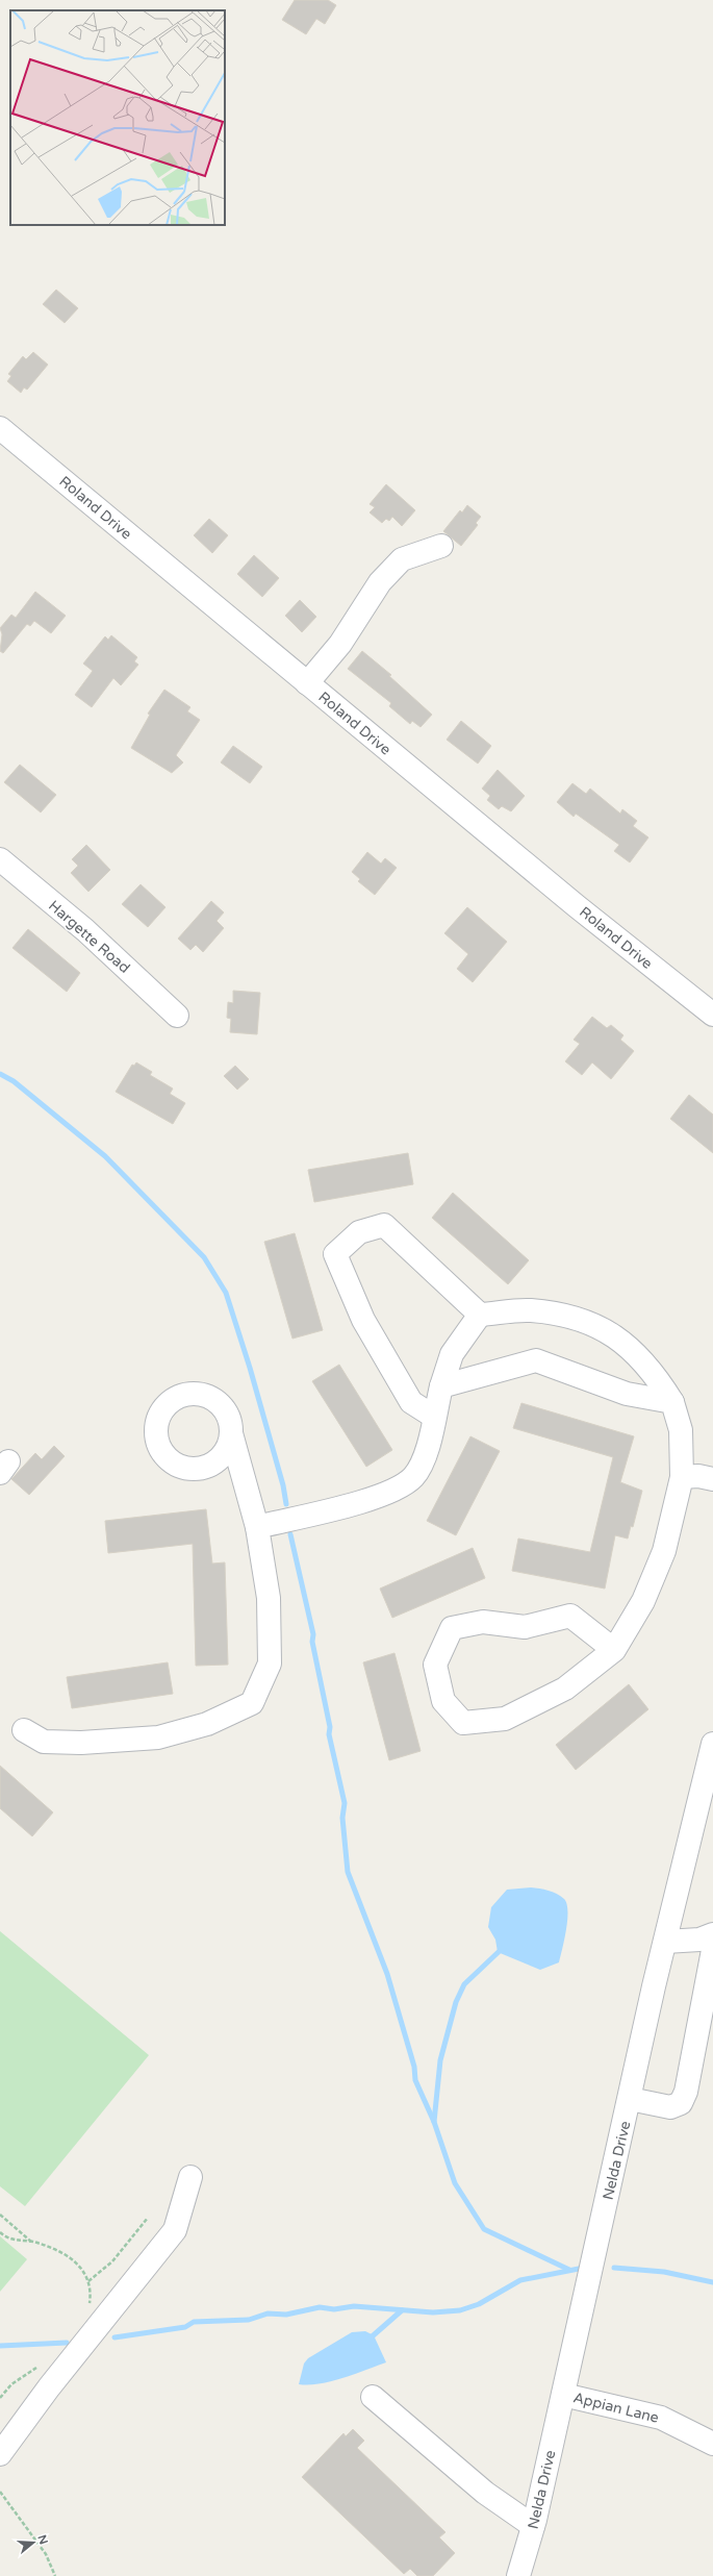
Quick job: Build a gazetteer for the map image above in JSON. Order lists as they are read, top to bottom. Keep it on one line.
{"streets":{"street":["Roland Drive","Hargette Road","Nelda Drive","Appian Lane"]},"crossings":[["Nelda Drive","Appian Lane"]],"north":"right"}
